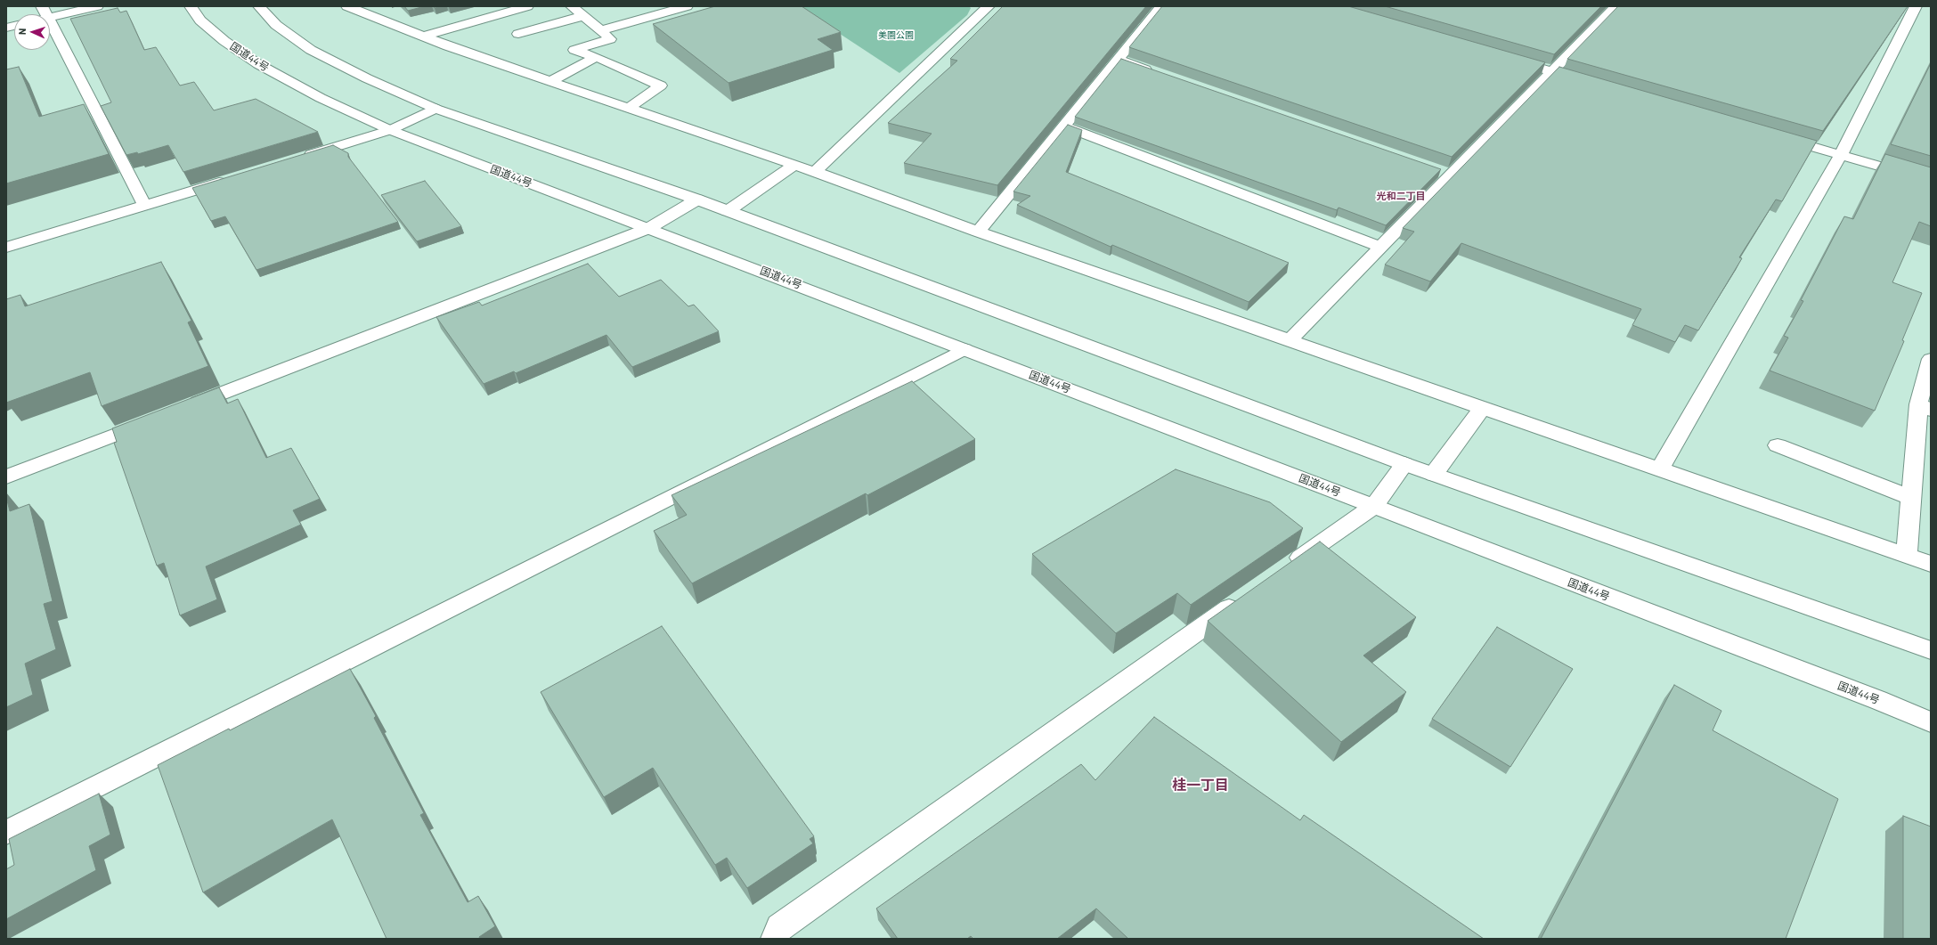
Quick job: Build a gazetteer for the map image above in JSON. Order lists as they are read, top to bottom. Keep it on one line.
{"streets":{"main road":["国道44号"]},"districts":["光和二丁目","桂一丁目"],"parks":["美園公園"],"north":"left"}
